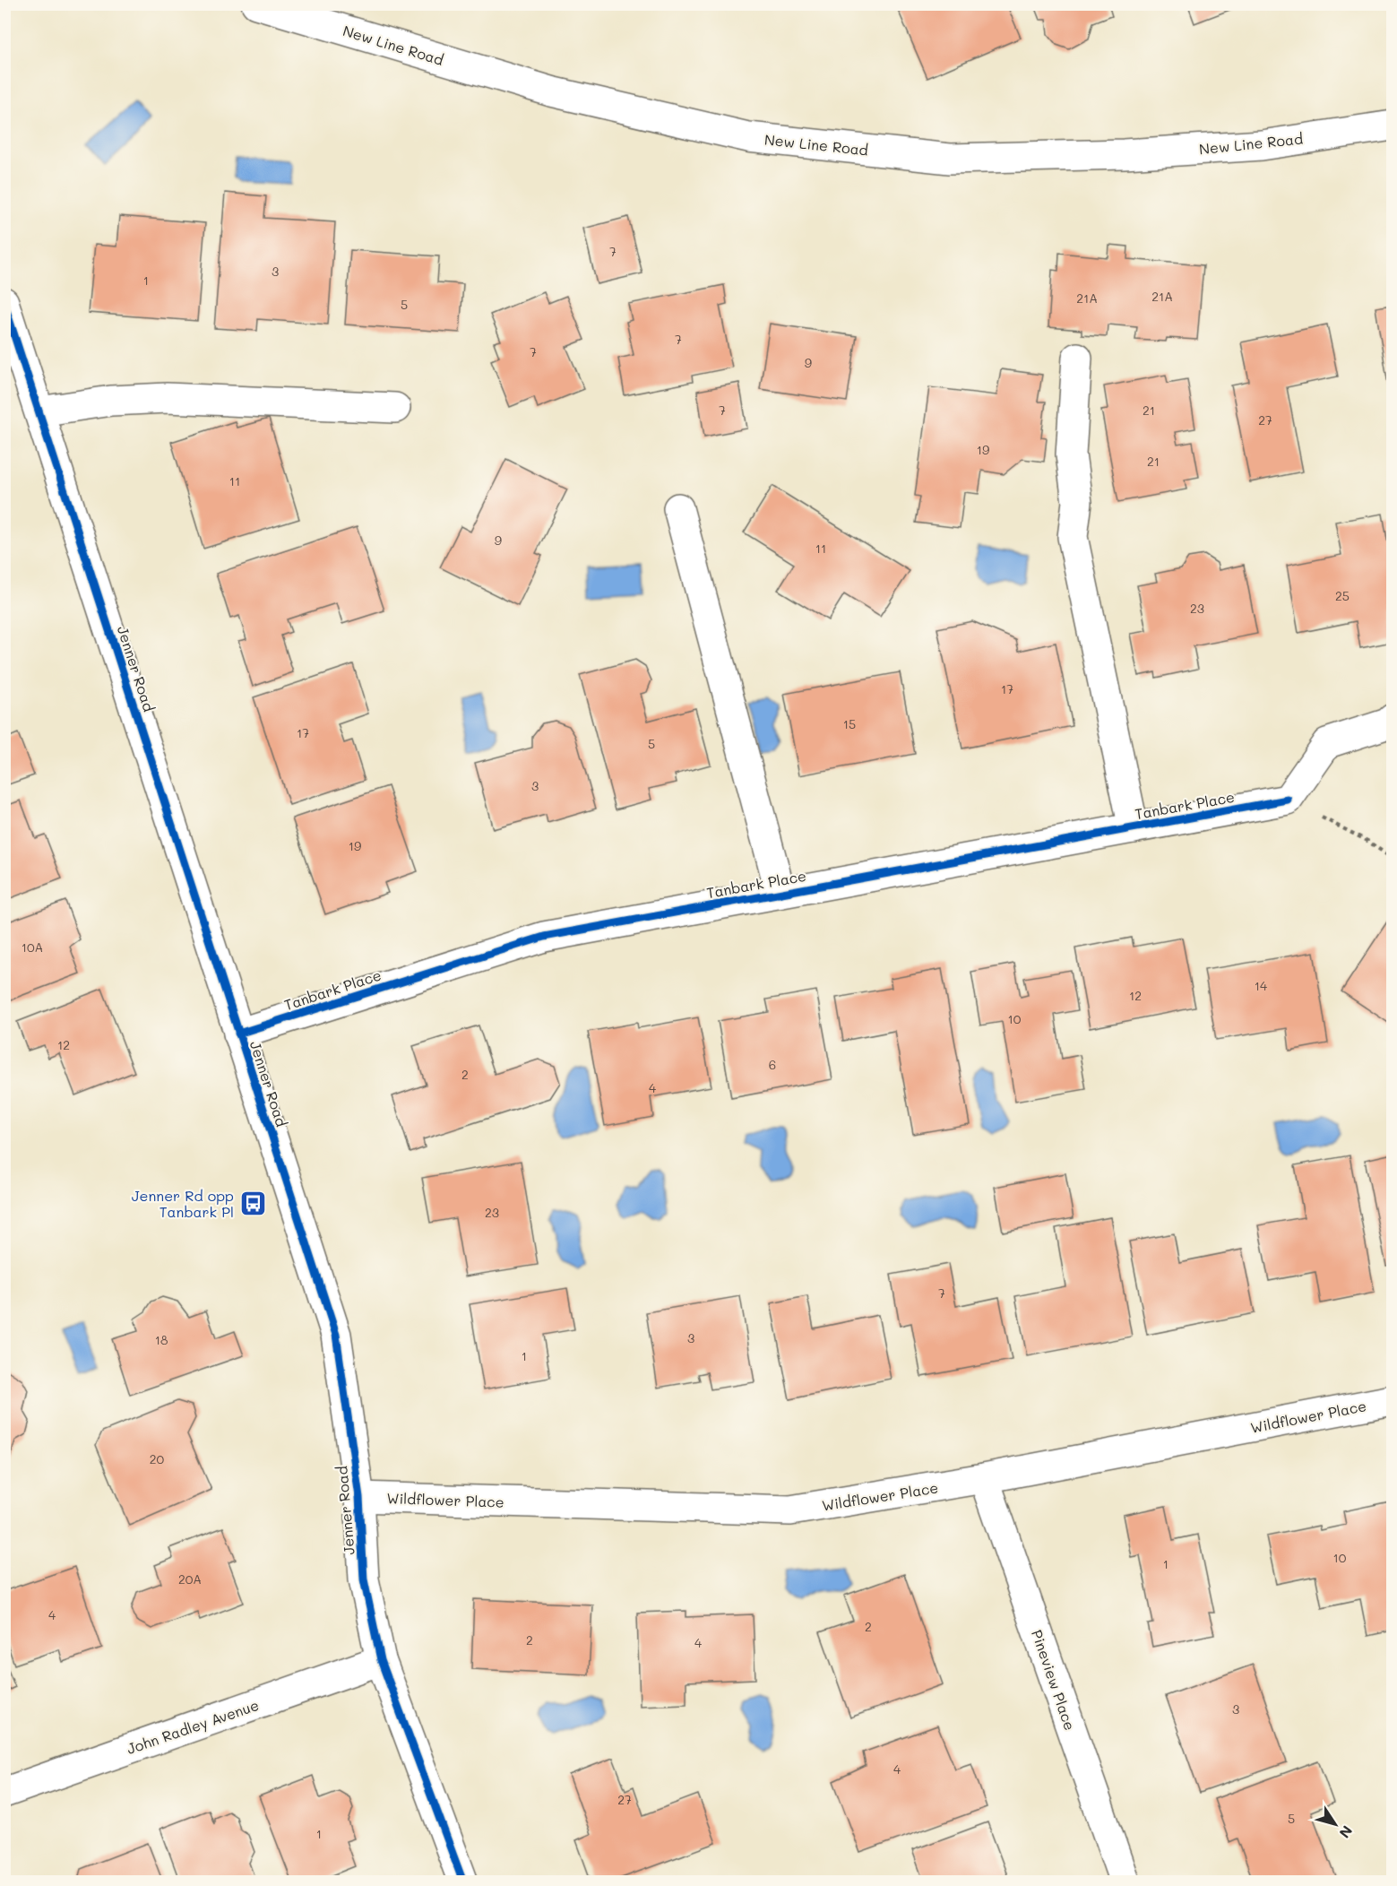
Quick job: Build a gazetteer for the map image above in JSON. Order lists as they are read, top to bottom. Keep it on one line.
{"streets":{"street":["New Line Road","Jenner Road","Tanbark Place","Wildflower Place","Pineview Place","John Radley Avenue"]},"crossings":[["Jenner Road","Tanbark Place"],["Jenner Road","Wildflower Place"],["Jenner Road","John Radley Avenue"],["Wildflower Place","Pineview Place"]],"places":{"bus stop":["Jenner Rd opp Tanbark Pl"]},"house_numbers":["7","3","1","21A","21A","5","7","7","9","7","21","27","19","21","11","9","11","25","23","17","15","17","5","3","19","10A","14","12","10","12","6","2","4","23","7","3","18","1","20","10","1","20A","4","2","2","4","3","4","27","5","1"],"north":"bottom right"}
